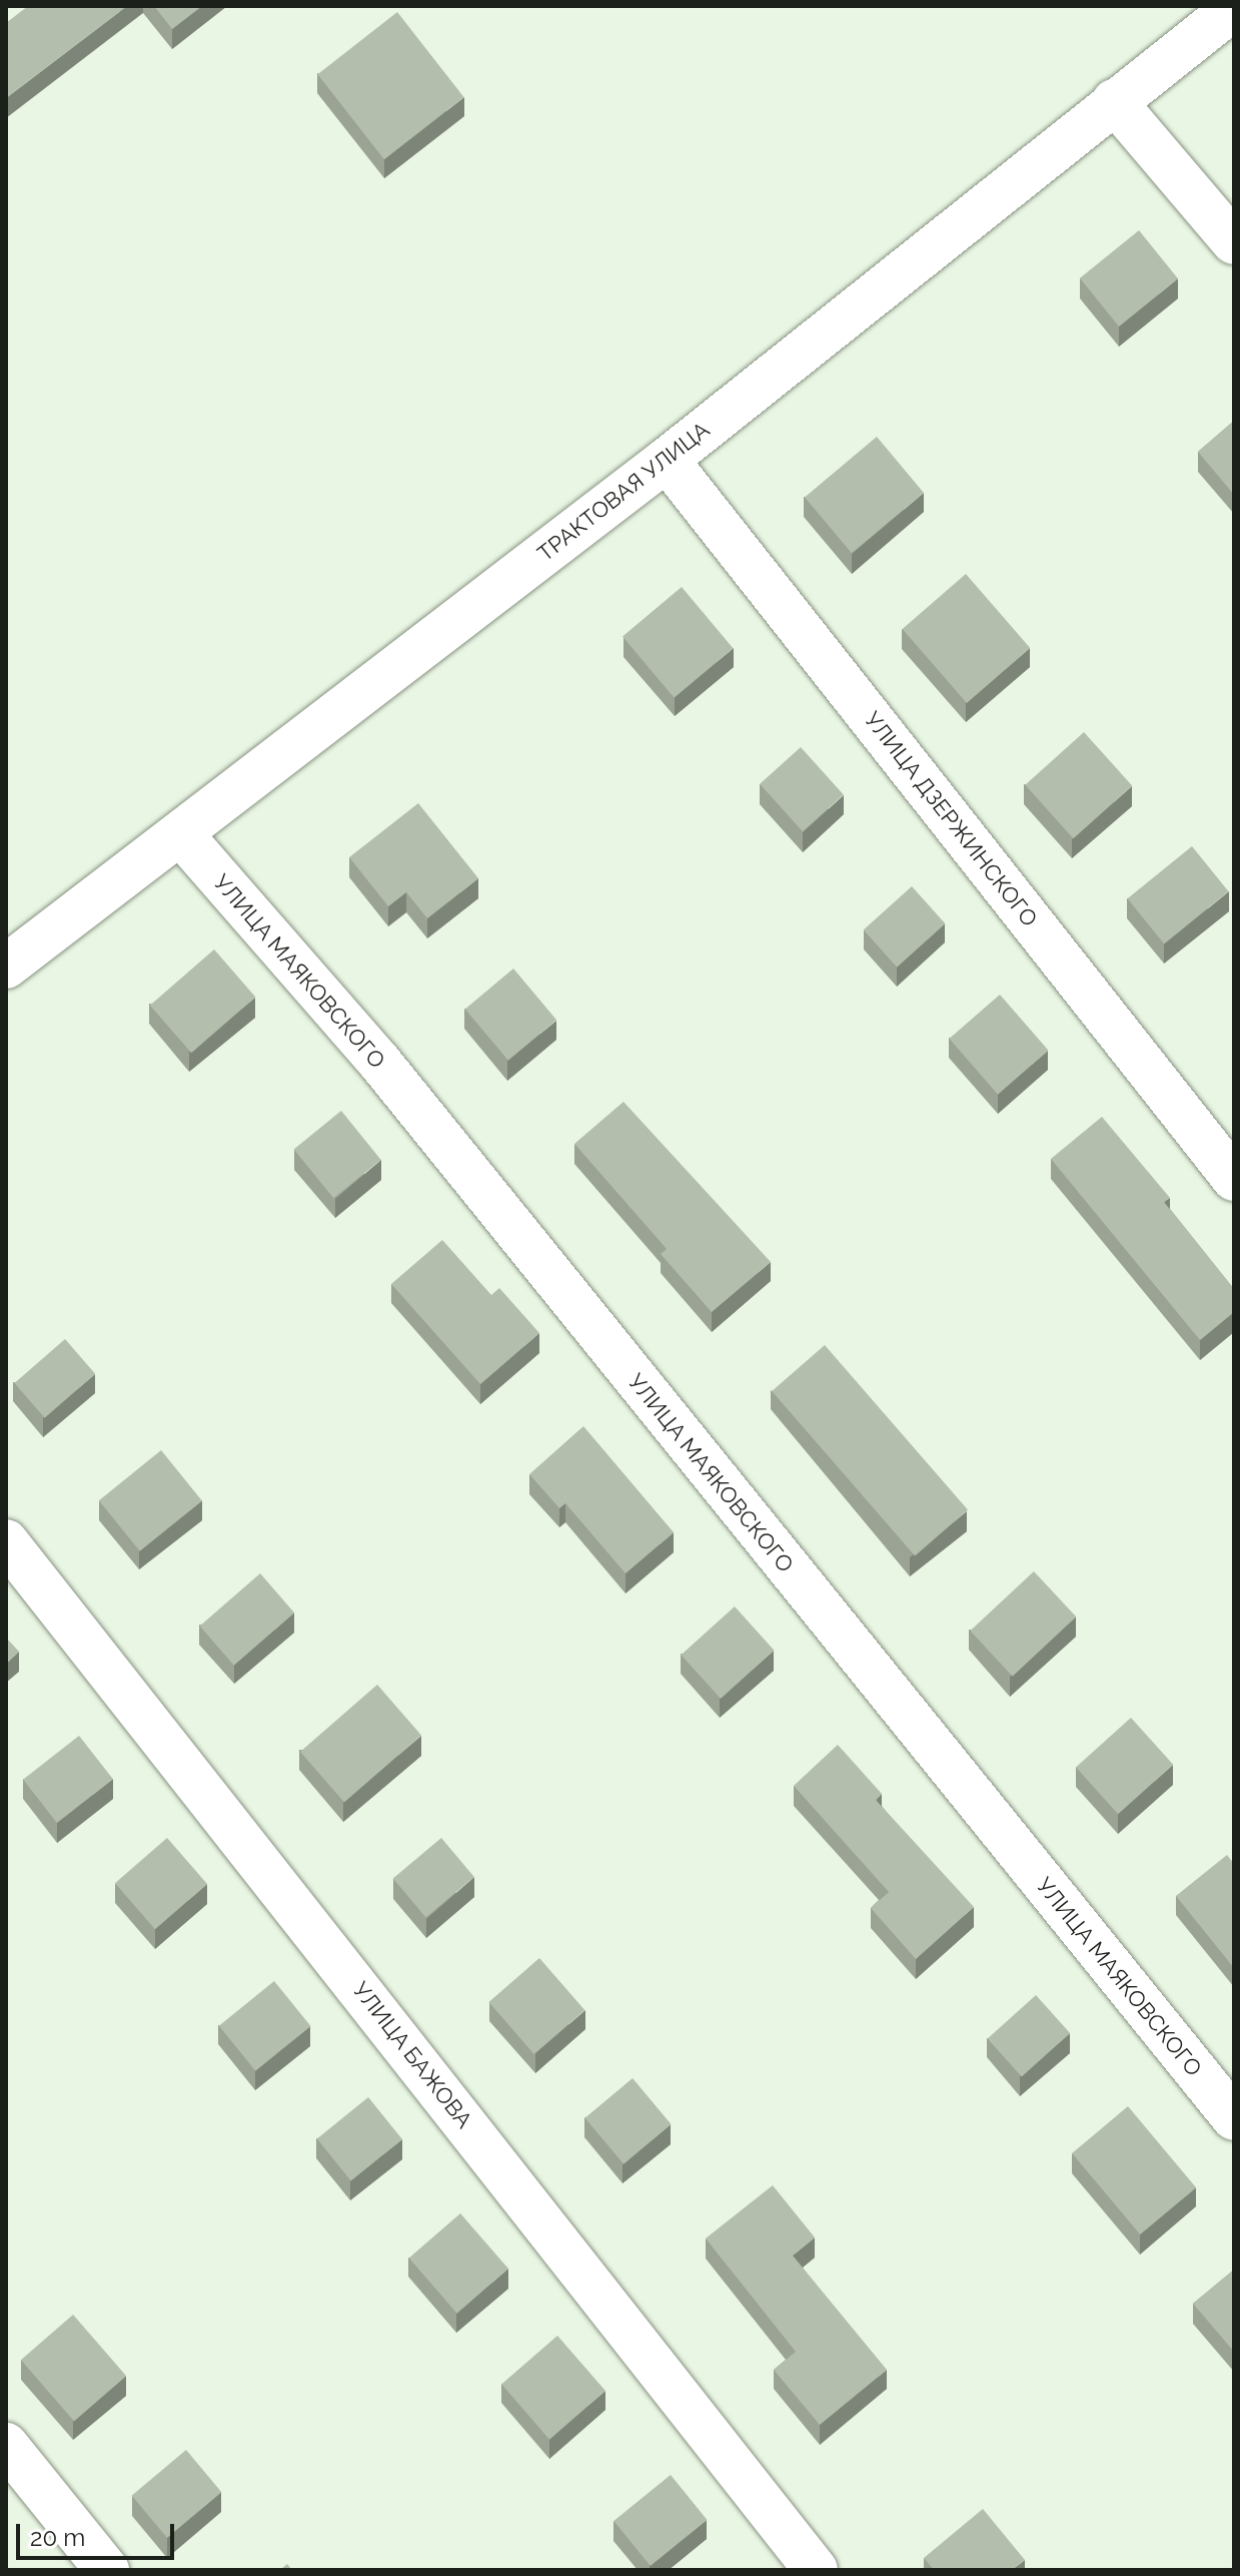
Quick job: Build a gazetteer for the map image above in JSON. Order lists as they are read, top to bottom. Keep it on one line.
{"streets":{"street":["ТРАКТОВАЯ УЛИЦА","УЛИЦА ДЗЕРЖИНСКОГО","УЛИЦА МАЯКОВСКОГО","УЛИЦА БАЖОВА"]},"crossings":[["ТРАКТОВАЯ УЛИЦА","УЛИЦА ДЗЕРЖИНСКОГО"],["ТРАКТОВАЯ УЛИЦА","УЛИЦА МАЯКОВСКОГО"]],"scale_bar":"20 m"}
